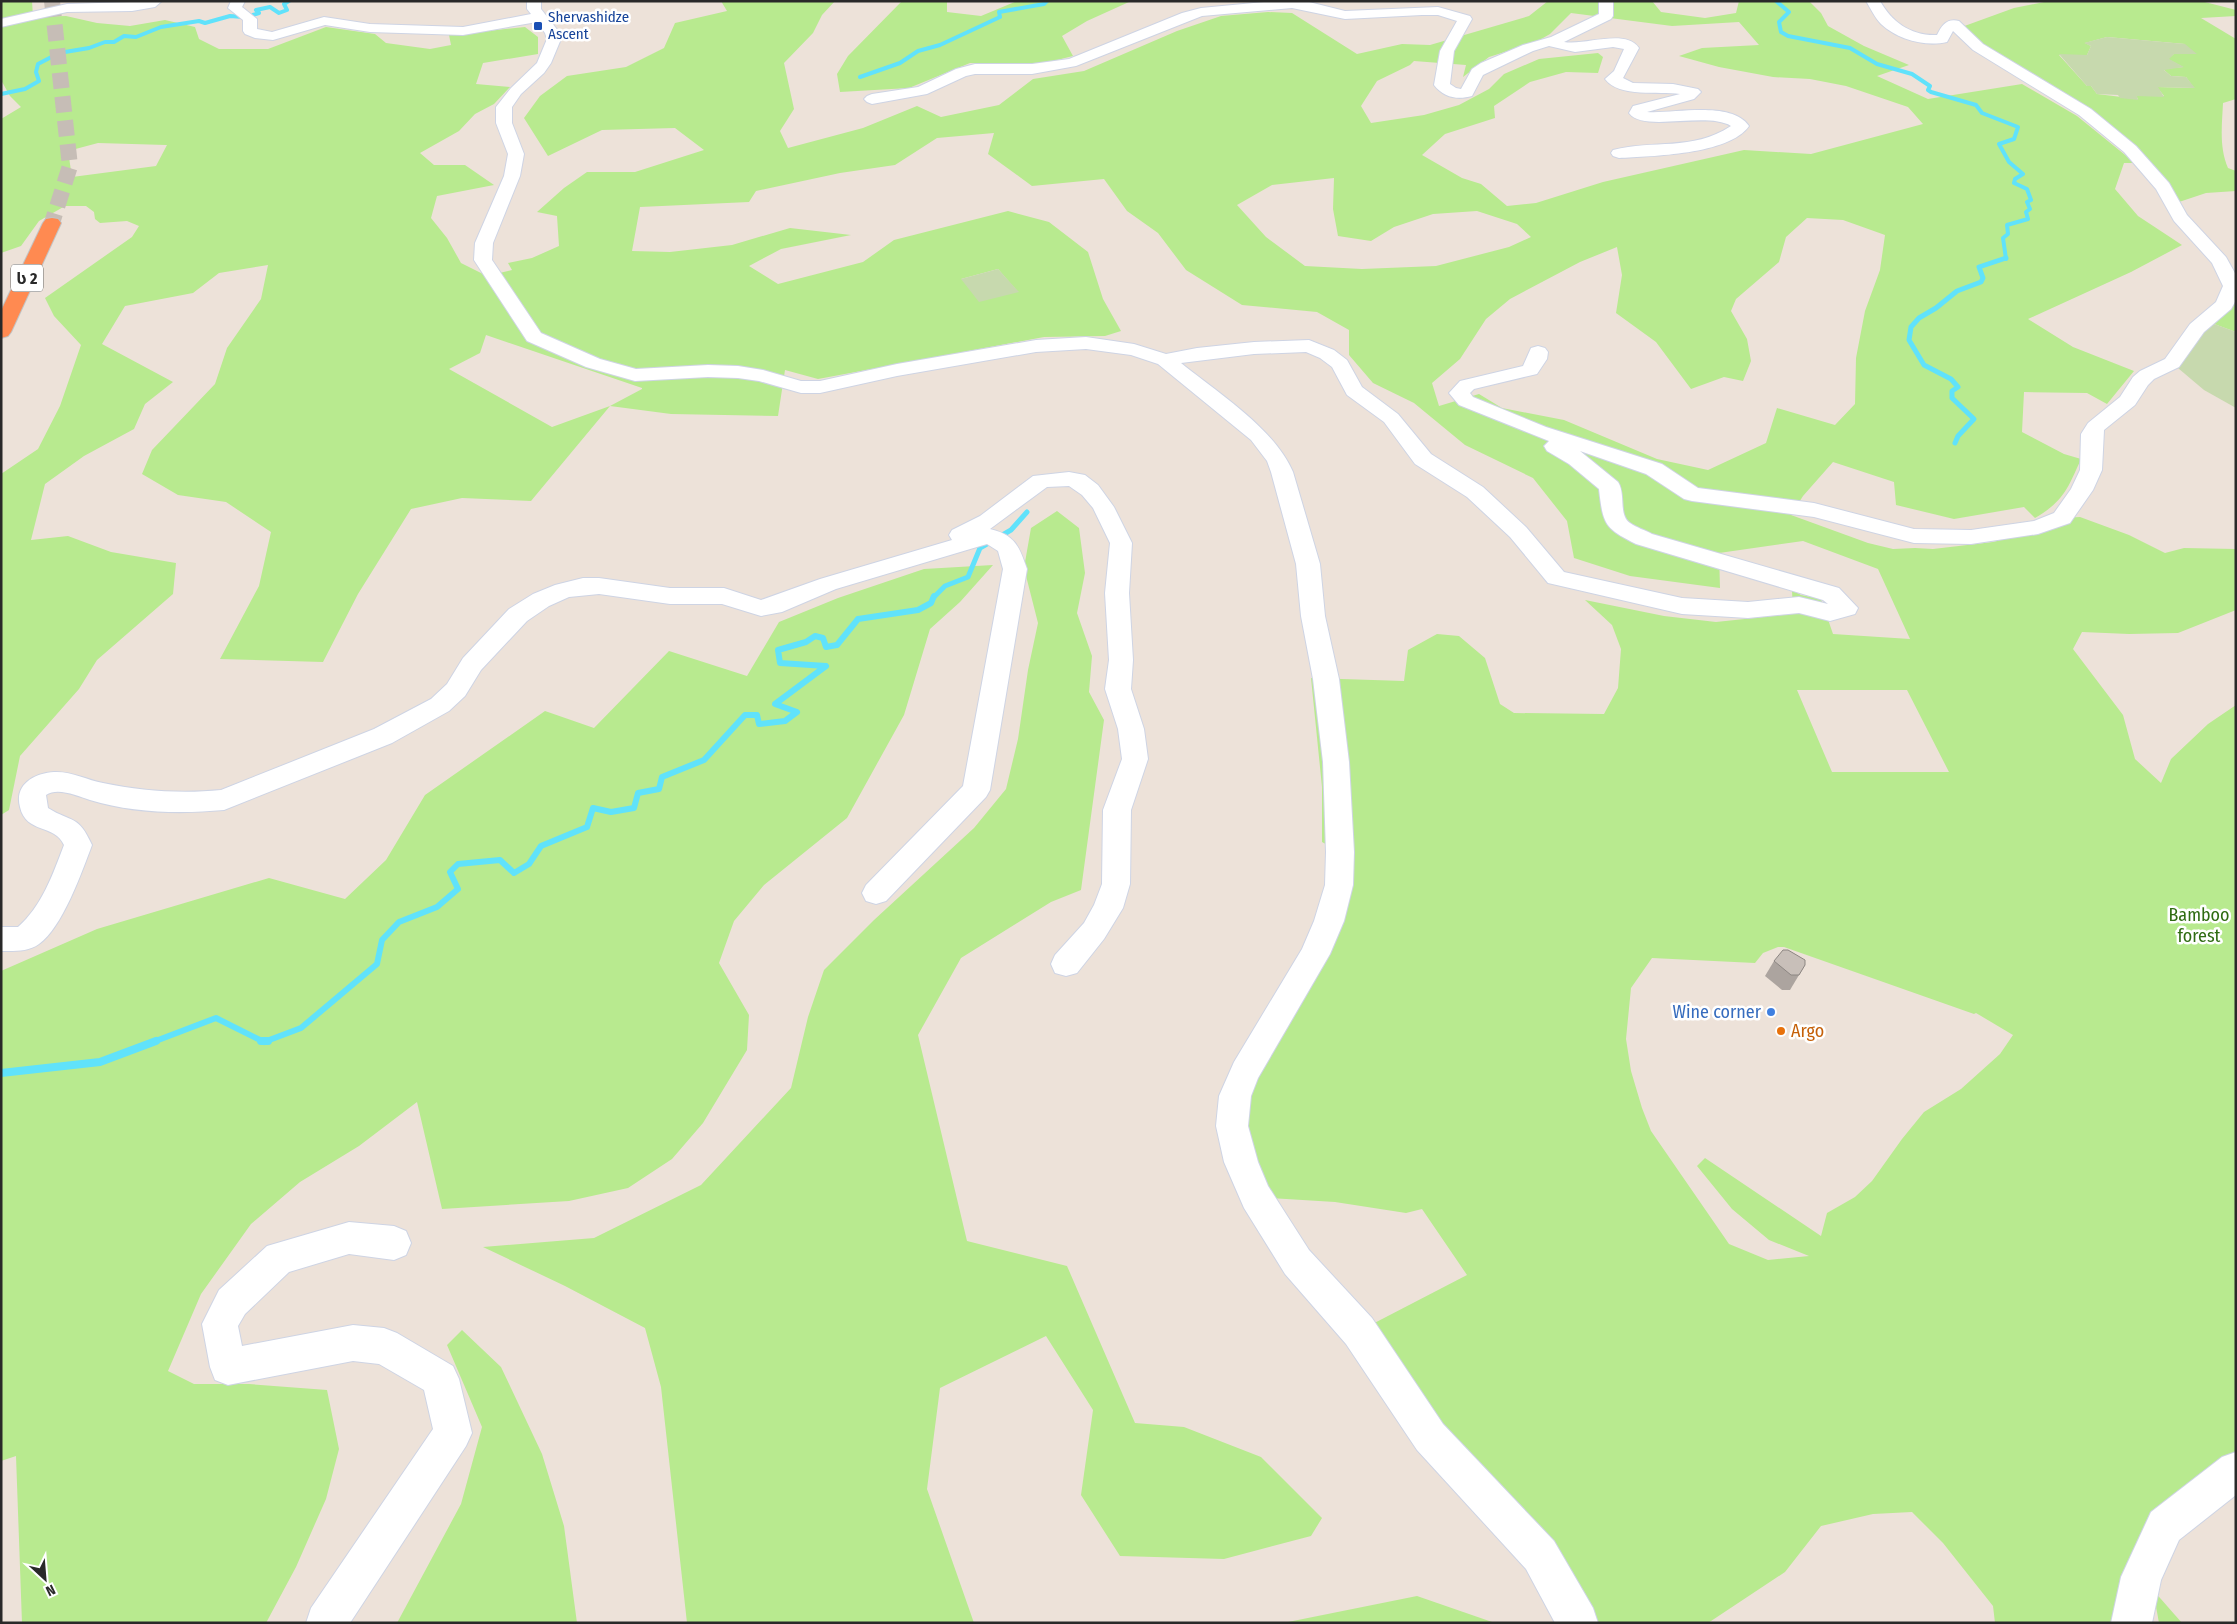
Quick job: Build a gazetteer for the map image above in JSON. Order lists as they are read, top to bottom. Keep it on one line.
{"streets":{"highway":["ს 2"]},"parks":["Bamboo forest"],"places":{"transit":["Shervashidze Ascent"],"other":["Wine corner","Argo"]},"north":"bottom right"}
